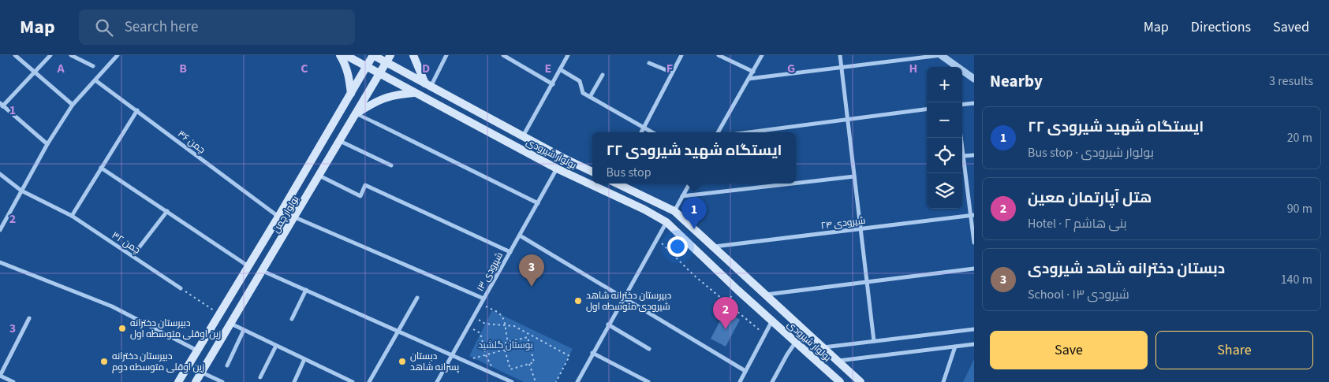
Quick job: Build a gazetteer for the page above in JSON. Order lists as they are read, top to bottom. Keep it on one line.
{"streets":{"main road":["بولوار شیرودی","بولوار چمن"],"street":["چمن ۳۶","شیرودی ۲۴","چمن ۳۲","شیرودی ۱۳"]},"crossings":[["چمن ۳۶","بولوار چمن"],["بولوار شیرودی","بولوار چمن"],["بولوار شیرودی","شیرودی ۲۴"],["بولوار شیرودی","شیرودی ۱۳"]],"parks":["بوستان گلشید"],"places":["دبیرستان دخترانه شاهد شیرودی متوسطه اول","دبیرستان دخترانه زین اوقلی متوسطه اول","دبیرستان دخترانه زین اوقلی متوسطه دوم","دبستان پسرانه شاهد"],"page":{"header":"Map","search":"Search here","nav":["Map","Directions","Saved"],"heading":["Nearby","3 results"],"map_buttons":["+","−"],"list":[{"mark":"1","name":"ایستگاه شهید شیرودی ۲۲","note":"Bus stop · بولوار شیرودی","value":"20 m"},{"mark":"2","name":"هتل آپارتمان معین","note":"Hotel · بنی هاشم ۲","value":"90 m"},{"mark":"3","name":"دبستان دخترانه شاهد شیرودی","note":"School · شیرودی ۱۳","value":"140 m"}],"popup":["ایستگاه شهید شیرودی ۲۲","Bus stop"],"pins":["1","3","2"],"buttons":["Save","Share"]},"grid":{"columns":["A","B","C","D","E","F","G","H"],"rows":["1","2","3"]}}
